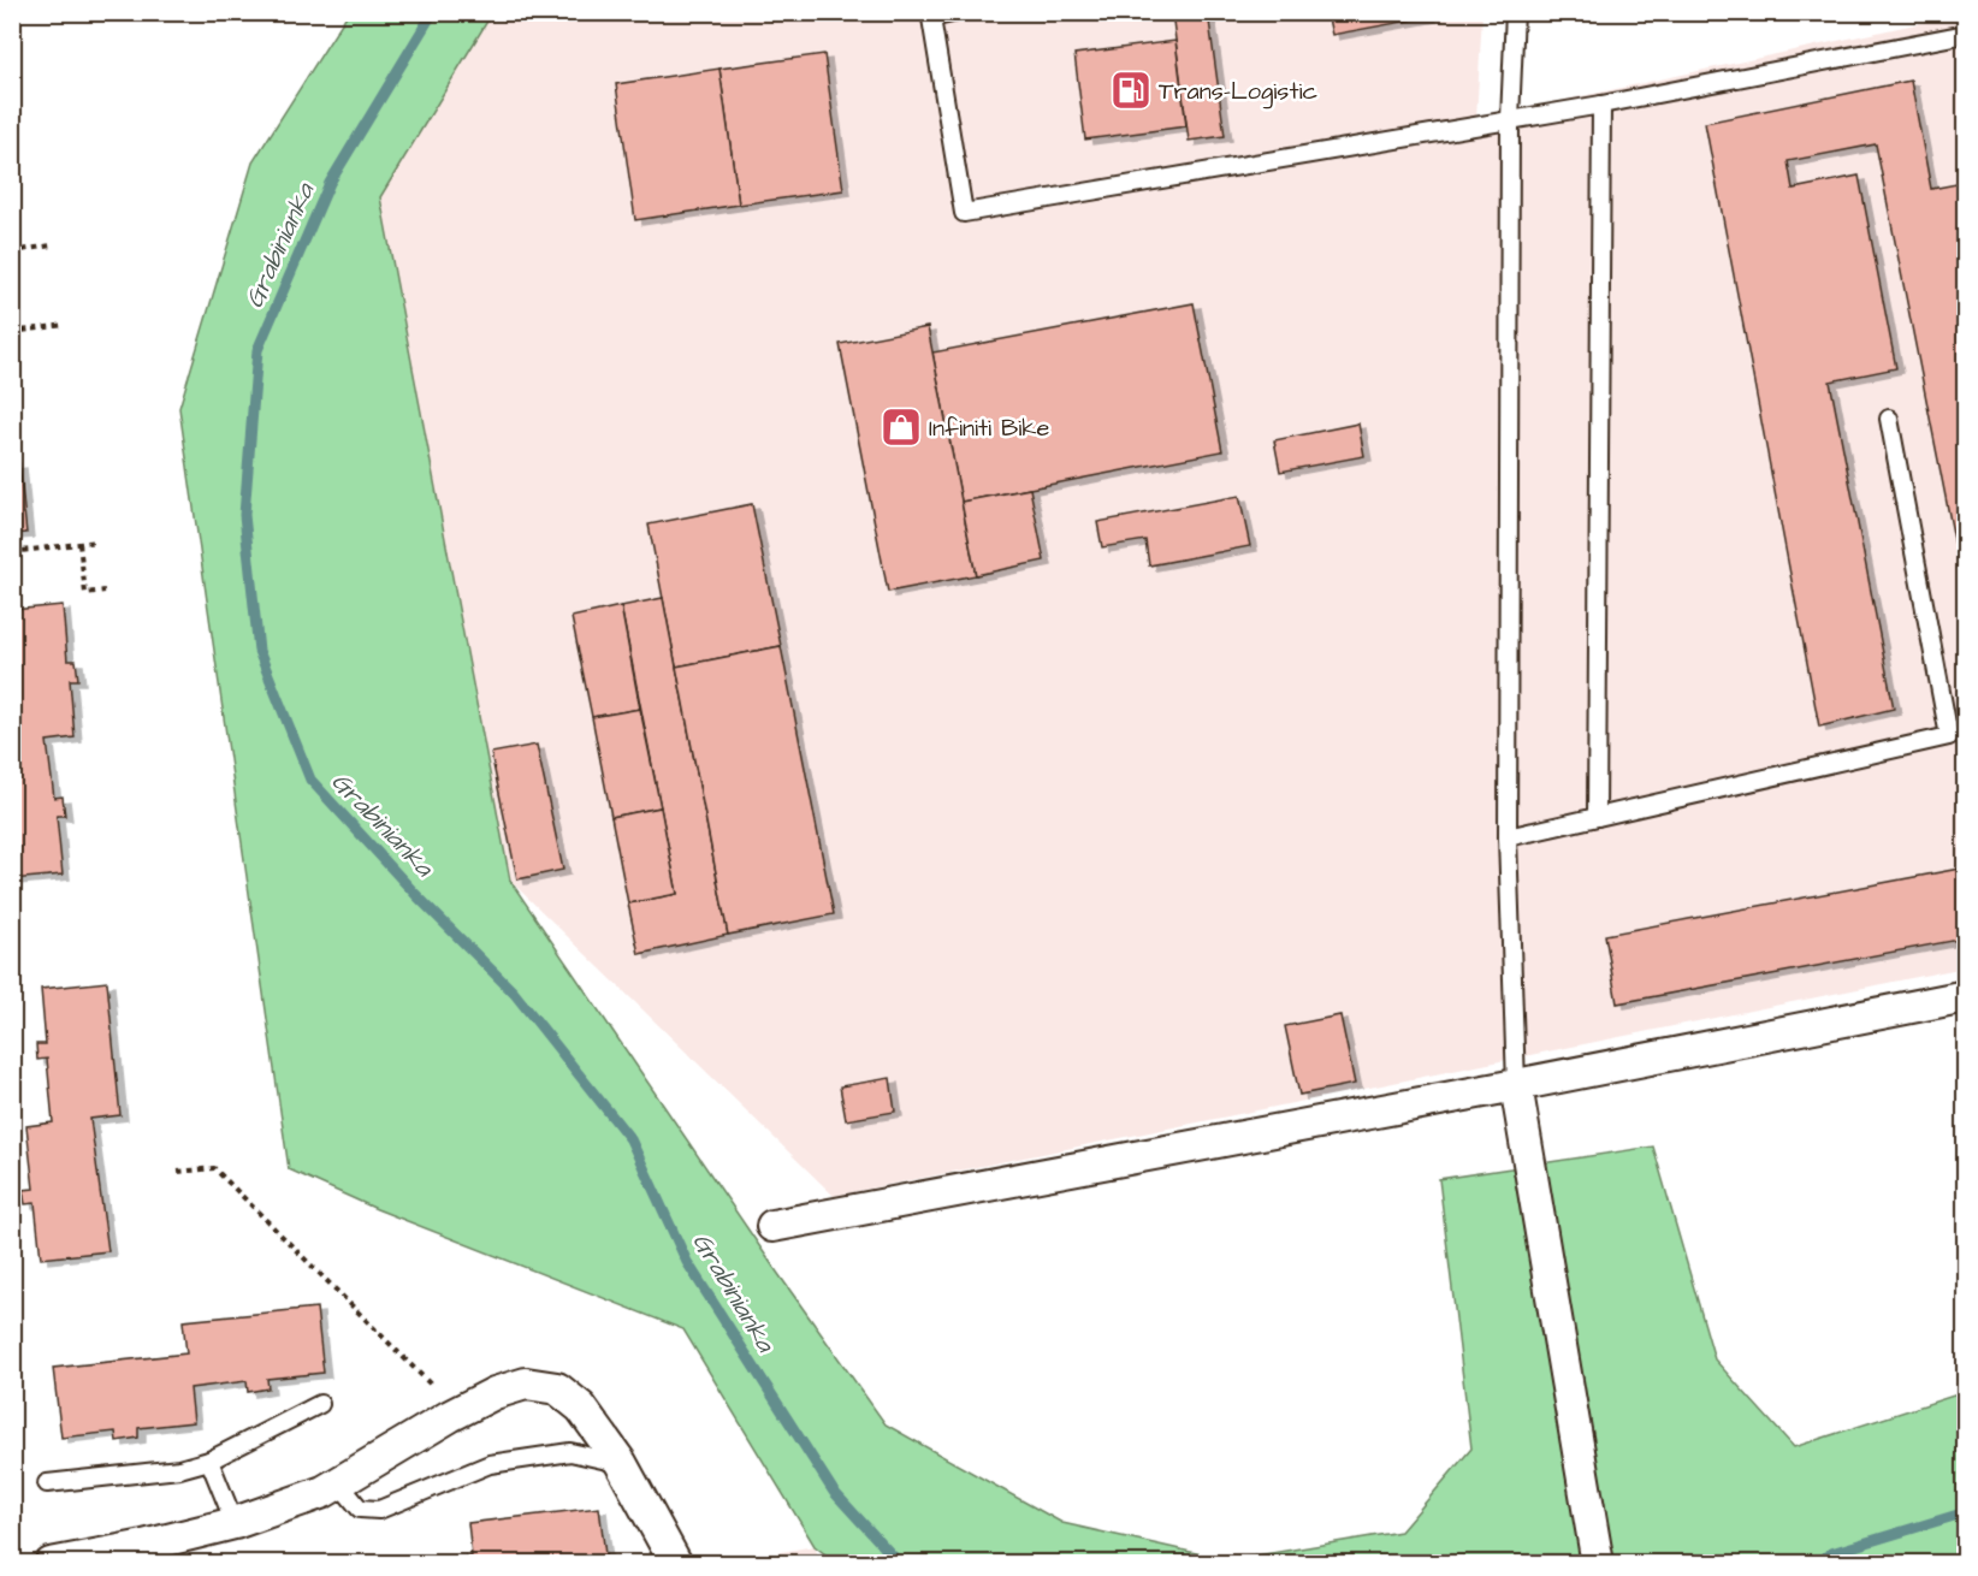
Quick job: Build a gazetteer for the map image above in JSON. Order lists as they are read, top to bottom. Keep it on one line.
{"water":["Grabinianka"],"places":{"fuel station":["Trans-Logistic"],"shop":["Infiniti Bike"]}}
